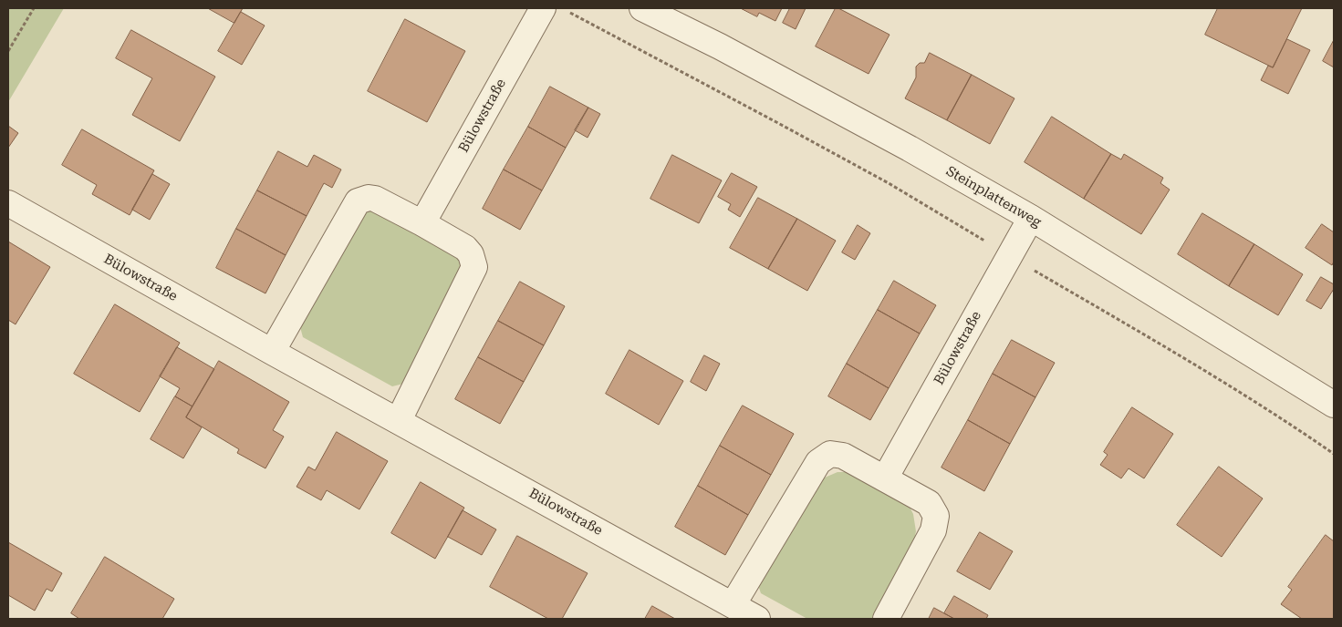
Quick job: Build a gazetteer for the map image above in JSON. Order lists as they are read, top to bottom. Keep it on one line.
{"streets":{"street":["Bülowstraße","Steinplattenweg"]},"crossings":[["Bülowstraße","Steinplattenweg"]]}
